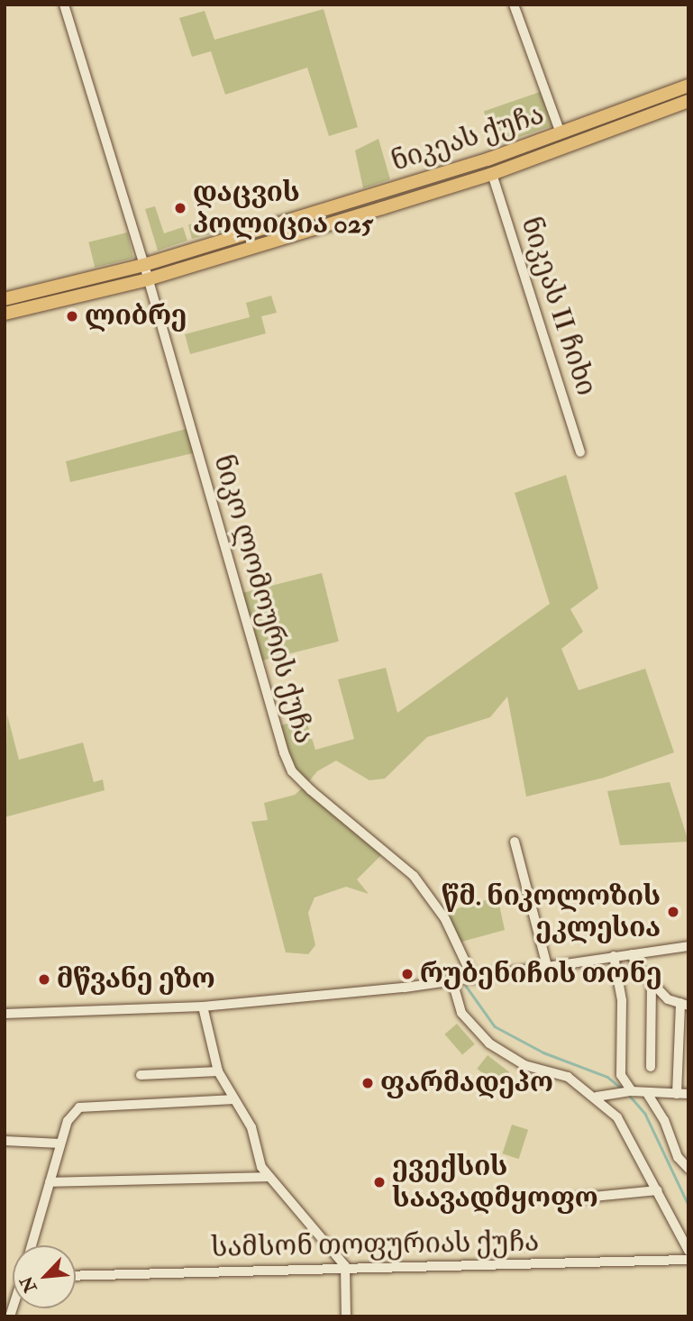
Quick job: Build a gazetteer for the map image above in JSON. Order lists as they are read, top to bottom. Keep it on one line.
{"streets":{"main road":["ნიკეას ქუჩა"],"street":["ნიკეას II ჩიხი","ნიკო ლომოურის ქუჩა","სამსონ თოფურიას ქუჩა"]},"crossings":[["ნიკეას ქუჩა","ნიკეას II ჩიხი"],["ნიკეას ქუჩა","ნიკო ლომოურის ქუჩა"]],"places":["დაცვის პოლიცია 025","ლიბრე","წმ. ნიკოლოზის ეკლესია","რუბენიჩის თონე","მწვანე ეზო","ფარმადეპო","ევექსის საავადმყოფო"],"north":"bottom left"}
